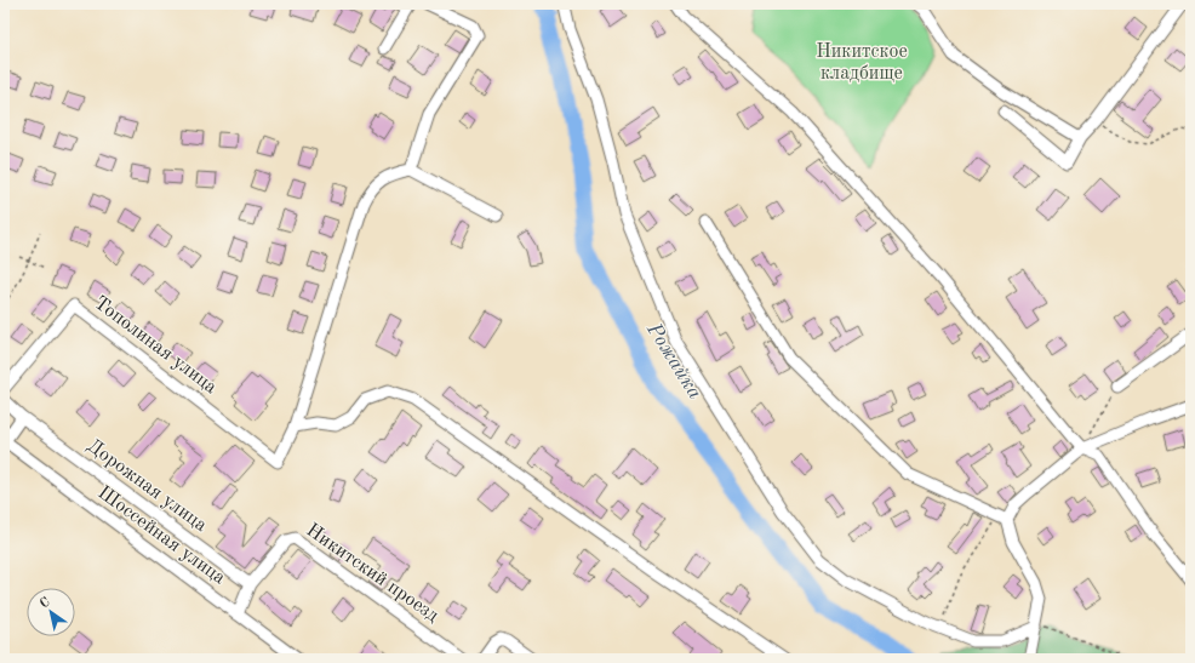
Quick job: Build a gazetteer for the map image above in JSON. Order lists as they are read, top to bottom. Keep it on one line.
{"streets":{"street":["Тополиная улица","Дорожная улица","Шоссейная улица","Никитский проезд"]},"crossings":[["Дорожная улица","Никитский проезд"],["Шоссейная улица","Никитский проезд"]],"water":["Рожайка"],"parks":["Никитское кладбище"],"north":"top left"}
